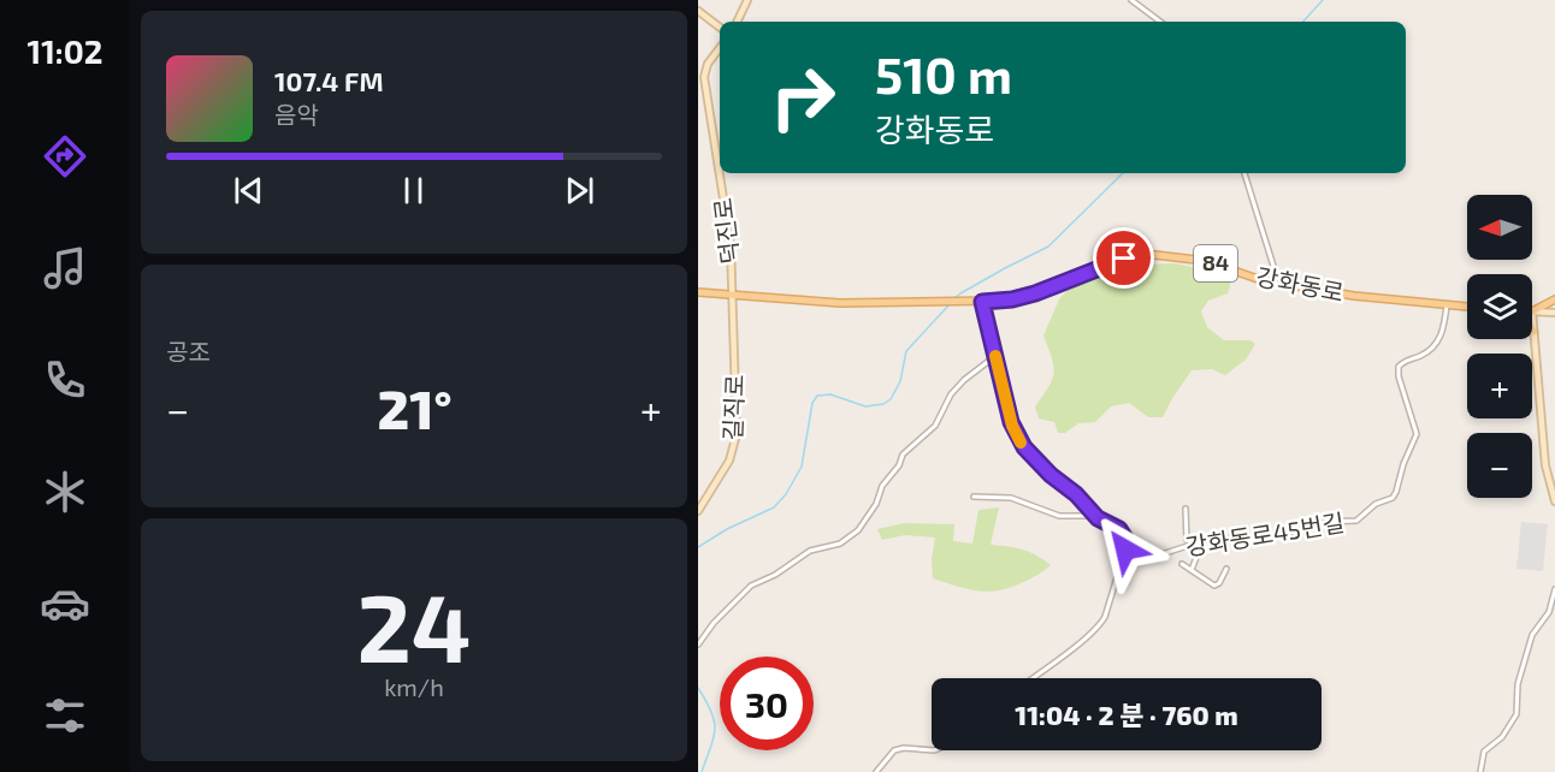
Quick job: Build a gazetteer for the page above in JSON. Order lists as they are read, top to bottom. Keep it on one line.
{"streets":{"main road":["84","강화동로"],"street":["덕진로","길직로","강화동로45번길"]},"crossings":[["덕진로","84"],["덕진로","강화동로"],["덕진로","길직로"],["84","강화동로"],["84","길직로"],["강화동로","길직로"],["강화동로","강화동로45번길"]],"north":"left","page":{"tabs":"11:02","turn":["510 m","강화동로"],"song":["107.4 FM","음악"],"map_buttons":["+","−"],"tile":["공조",["24","km/h"]],"heat":["−","21°","+"],"limit":"30","trip":"11:04 · 2 분 · 760 m"}}
